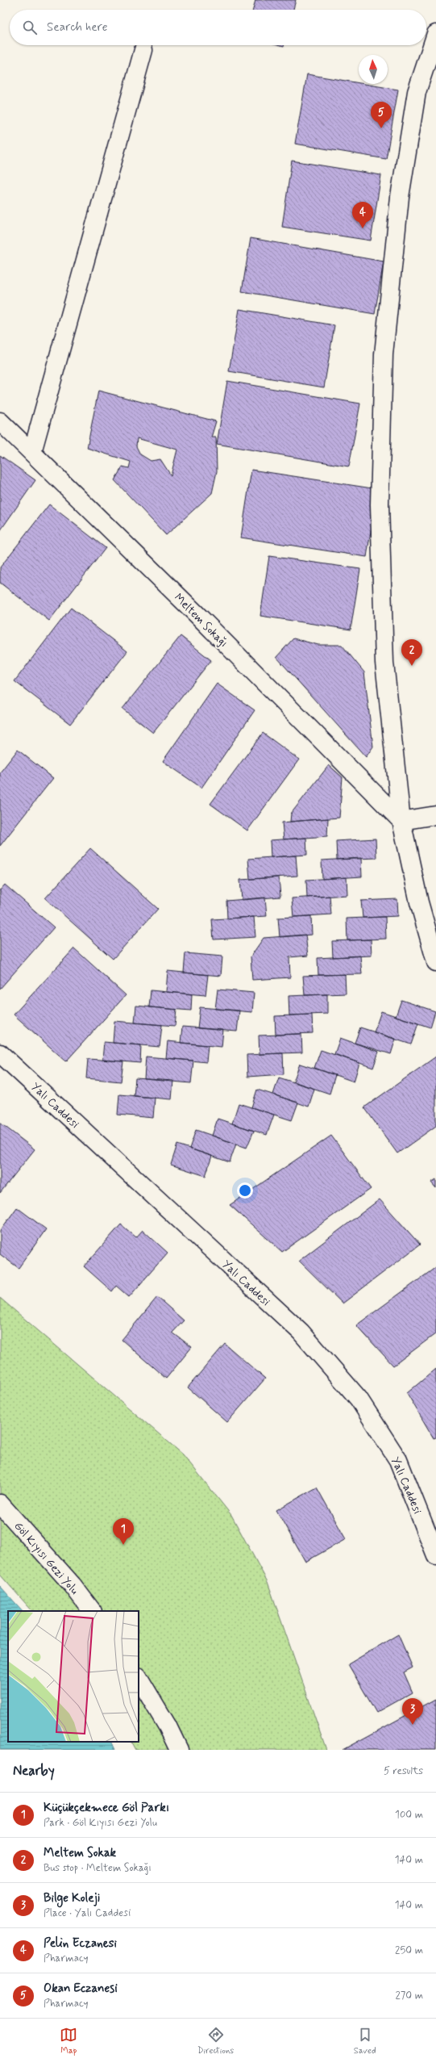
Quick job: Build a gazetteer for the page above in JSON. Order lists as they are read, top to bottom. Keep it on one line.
{"streets":{"street":["Meltem Sokağı","Yalı Caddesi","Göl Kıyısı Gezi Yolu"]},"north":"top","page":{"search":"Search here","pins":["5","4","2","1","3"],"heading":["Nearby","5 results"],"list":[{"mark":"1","name":"Küçükçekmece Göl Parkı","note":"Park · Göl Kıyısı Gezi Yolu","value":"100 m"},{"mark":"2","name":"Meltem Sokak","note":"Bus stop · Meltem Sokağı","value":"140 m"},{"mark":"3","name":"Bilge Koleji","note":"Place · Yalı Caddesi","value":"140 m"},{"mark":"4","name":"Pelin Eczanesi","note":"Pharmacy","value":"250 m"},{"mark":"5","name":"Okan Eczanesi","note":"Pharmacy","value":"270 m"}],"nav":["Map","Directions","Saved"]}}
